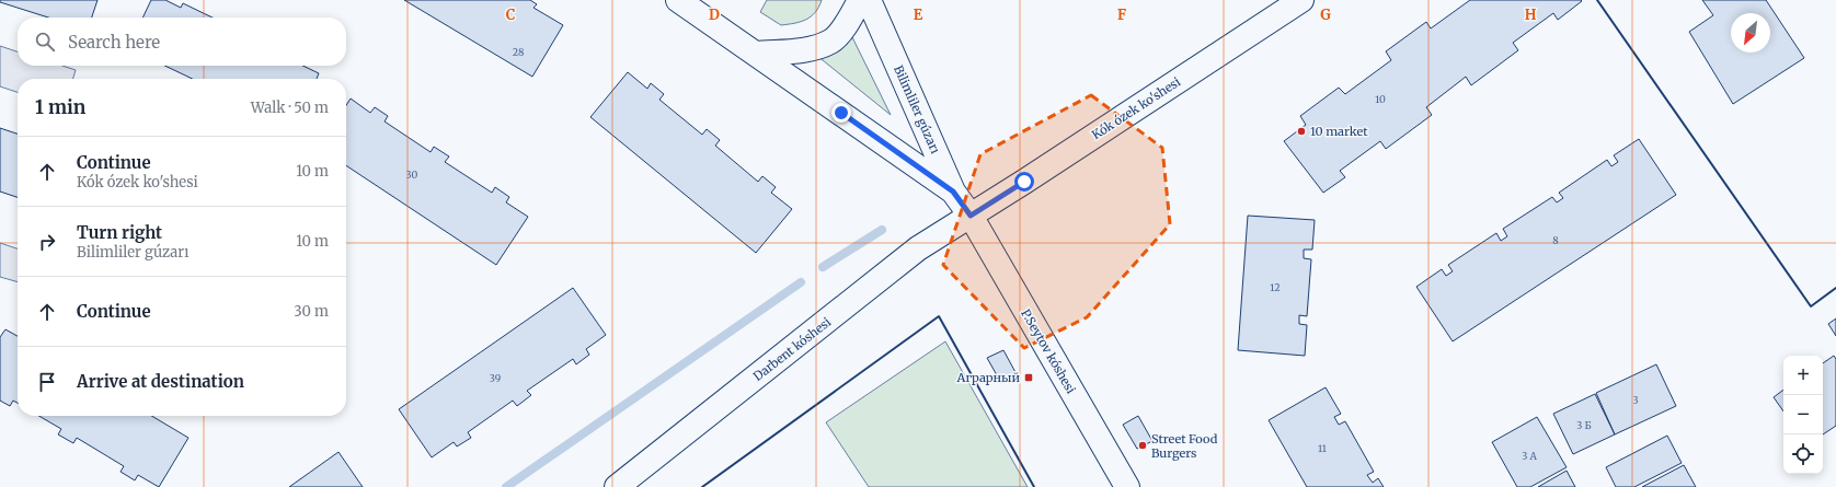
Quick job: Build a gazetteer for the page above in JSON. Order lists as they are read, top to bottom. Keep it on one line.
{"streets":{"main road":["Kók ózek ko'shesi","Bilimliler gúzarı","Darbent kóshesi","P.Seytov kóshesi"]},"crossings":[["Kók ózek ko'shesi","Bilimliler gúzarı"],["Kók ózek ko'shesi","Darbent kóshesi"],["Kók ózek ko'shesi","P.Seytov kóshesi"],["Bilimliler gúzarı","Darbent kóshesi"],["Bilimliler gúzarı","P.Seytov kóshesi"],["Darbent kóshesi","P.Seytov kóshesi"]],"places":{"other":["10 market","Street Food Burgers"],"transit":["Аграрный"]},"house_numbers":["28","10","30","8","12","39","3","3 Б","11","3 А"],"north":"bottom left","page":{"search":"Search here","heading":["1 min","Walk · 50 m"],"list":[["Continue","Kók ózek ko'shesi","10 m"],["Turn right","Bilimliler gúzarı","10 m"],["Continue","30 m"],"Arrive at destination"],"map_buttons":["+","−"]},"grid":{"columns":["C","D","E","F","G","H"]}}
